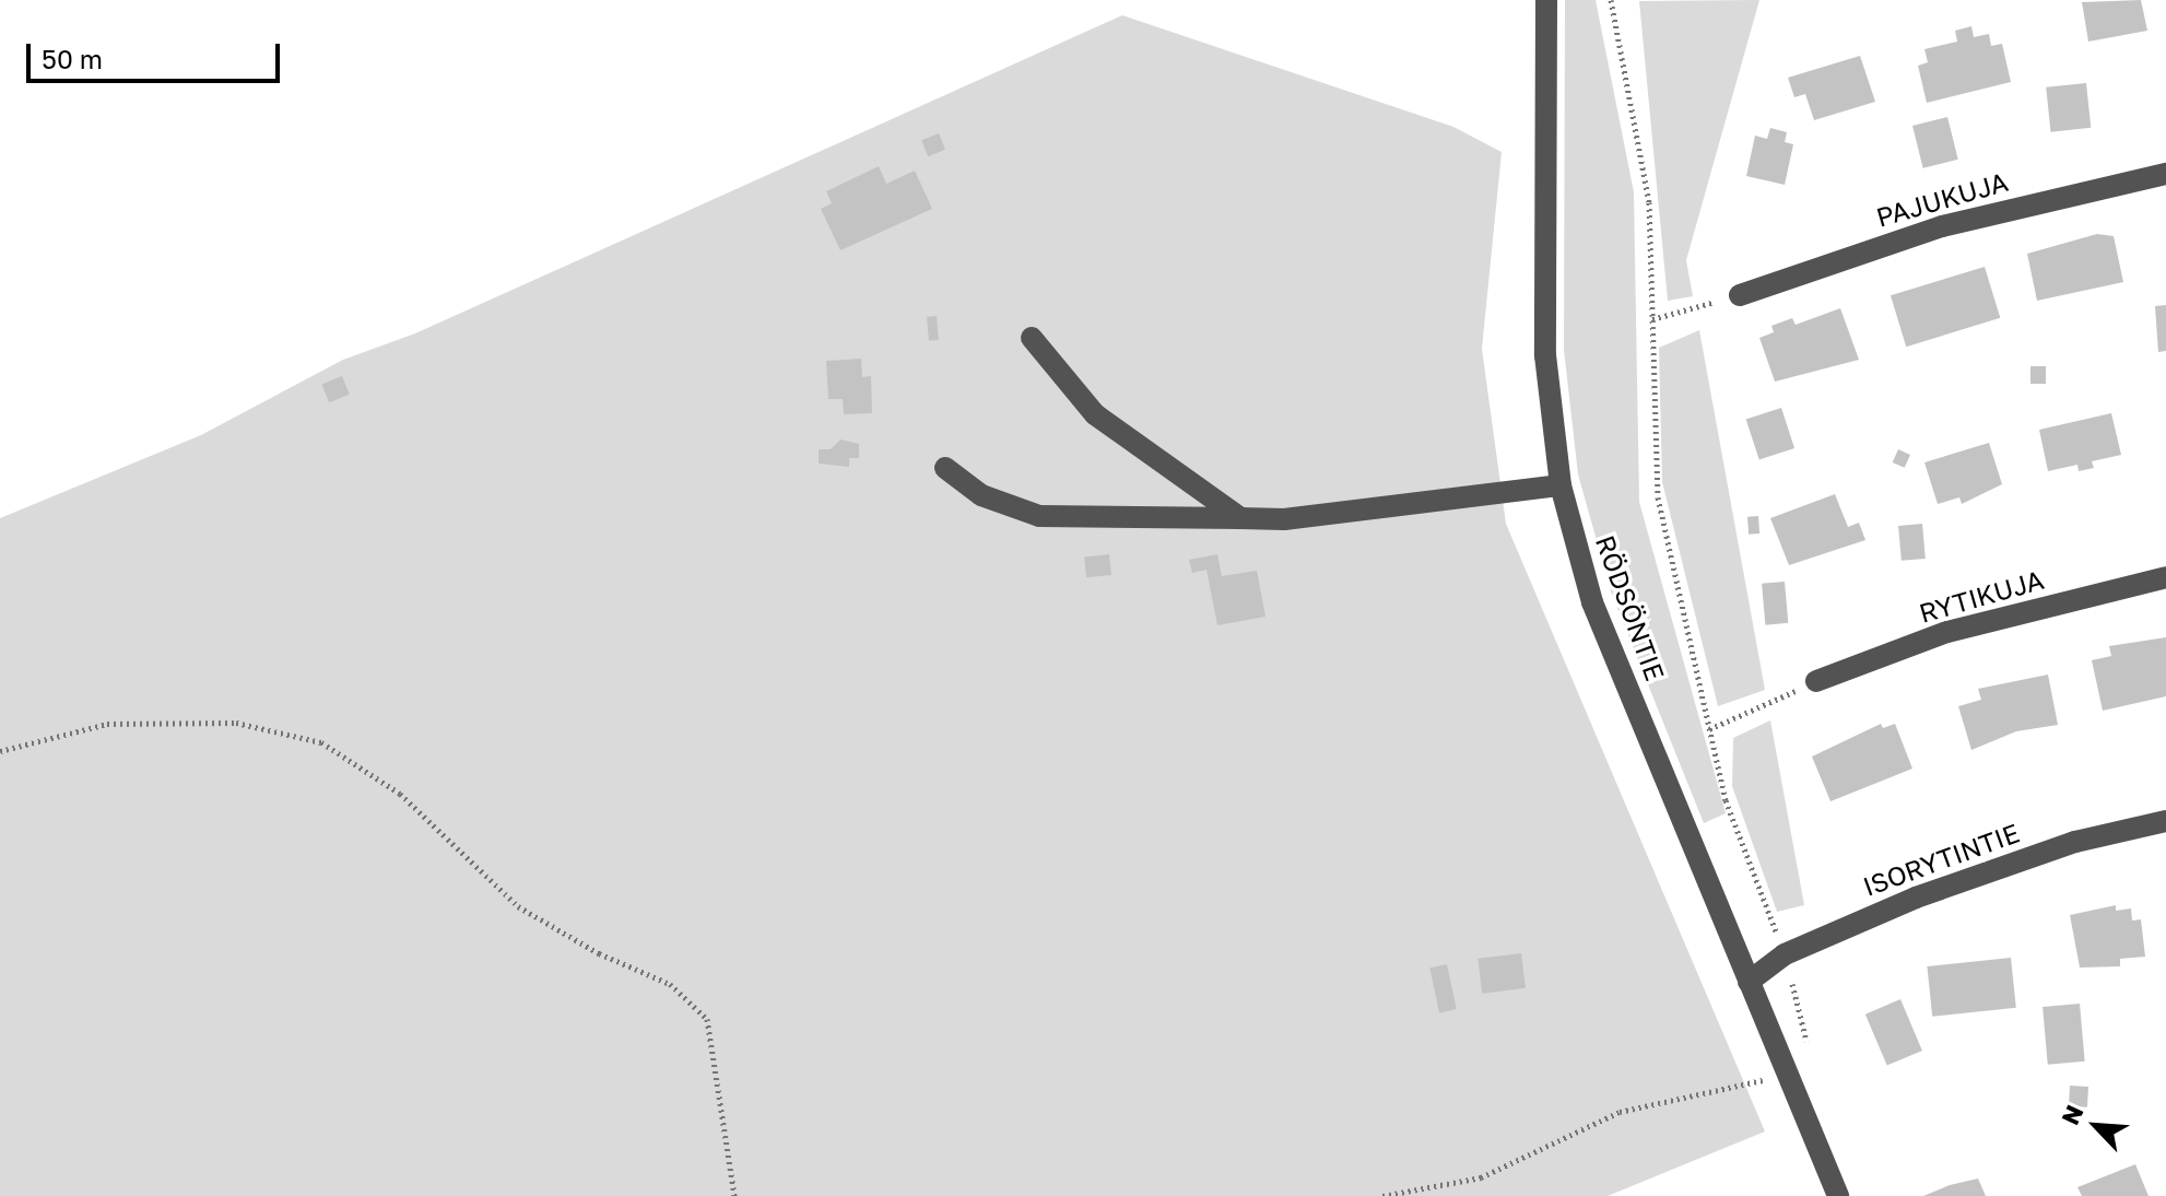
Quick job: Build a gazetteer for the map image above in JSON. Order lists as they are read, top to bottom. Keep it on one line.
{"streets":{"street":["PAJUKUJA","RYTIKUJA","RÖDSÖNTIE","ISORYTINTIE"]},"crossings":[["RÖDSÖNTIE","ISORYTINTIE"]],"scale_bar":"50 m","north":"top left"}
